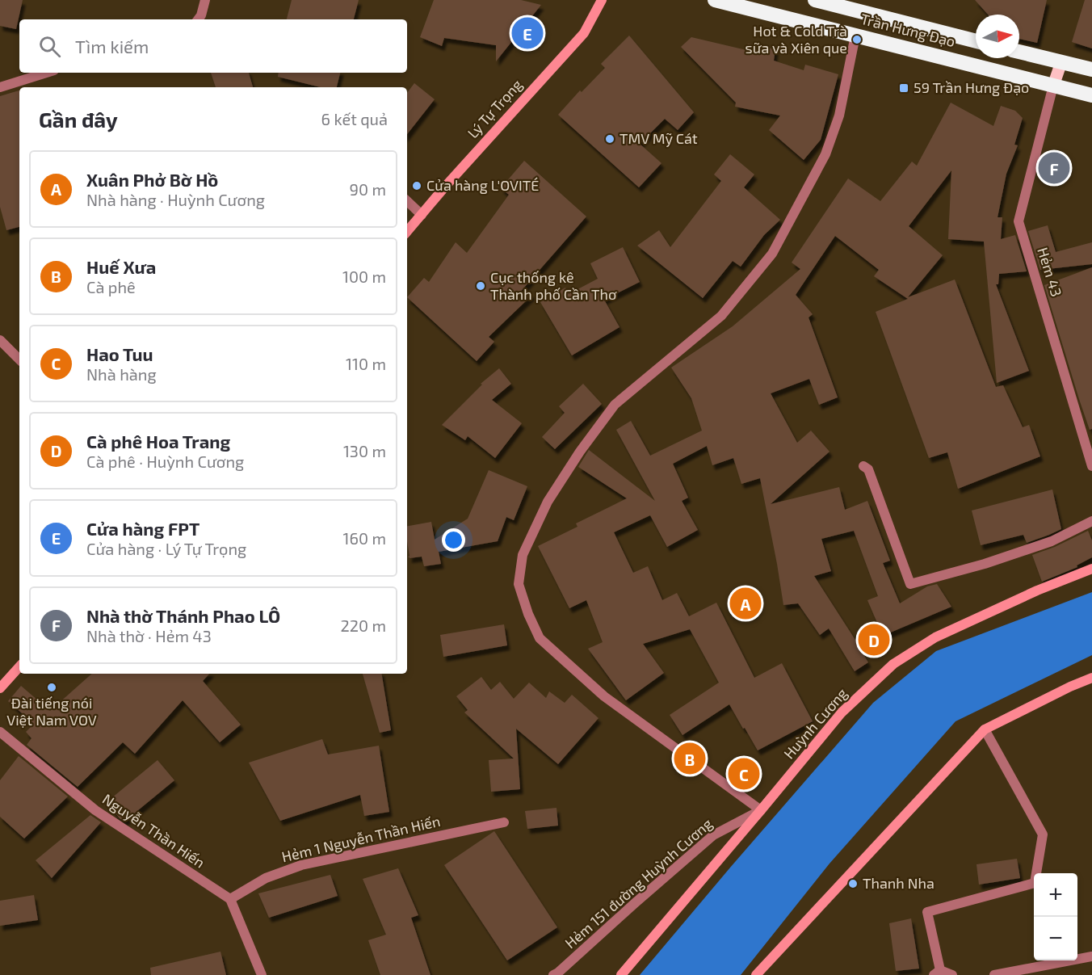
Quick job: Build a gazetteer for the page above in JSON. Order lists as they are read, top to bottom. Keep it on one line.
{"streets":{"highway":["Trần Hưng Đạo"],"street":["Lý Tự Trọng","Hẻm 43","Huỳnh Cương","Nguyễn Thần Hiến","Hẻm 1 Nguyễn Thần Hiến","Hẻm 151 đường Huỳnh Cương"]},"crossings":[["Trần Hưng Đạo","Hẻm 43"],["Huỳnh Cương","Hẻm 151 đường Huỳnh Cương"],["Nguyễn Thần Hiến","Hẻm 1 Nguyễn Thần Hiến"]],"places":{"other":["Hot & Cold Trà sữa và Xiên que","TMV Mỹ Cát","Cửa hàng L'OVITÉ","Cục thống kê Thành phố Cần Thơ","Đài tiếng nói Việt Nam VOV","Thanh Nha"],"transit":["59 Trần Hưng Đạo"]},"north":"right","page":{"pins":["E","F","A","D","B","C"],"search":"Tìm kiếm","heading":["Gần đây","6 kết quả"],"list":[{"mark":"A","name":"Xuân Phở Bờ Hồ","note":"Nhà hàng · Huỳnh Cương","value":"90 m"},{"mark":"B","name":"Huế Xưa","note":"Cà phê","value":"100 m"},{"mark":"C","name":"Hao Tuu","note":"Nhà hàng","value":"110 m"},{"mark":"D","name":"Cà phê Hoa Trang","note":"Cà phê · Huỳnh Cương","value":"130 m"},{"mark":"E","name":"Cửa hàng FPT","note":"Cửa hàng · Lý Tự Trọng","value":"160 m"},{"mark":"F","name":"Nhà thờ Thánh Phao LÔ","note":"Nhà thờ · Hẻm 43","value":"220 m"}],"map_buttons":["+","−"]}}
